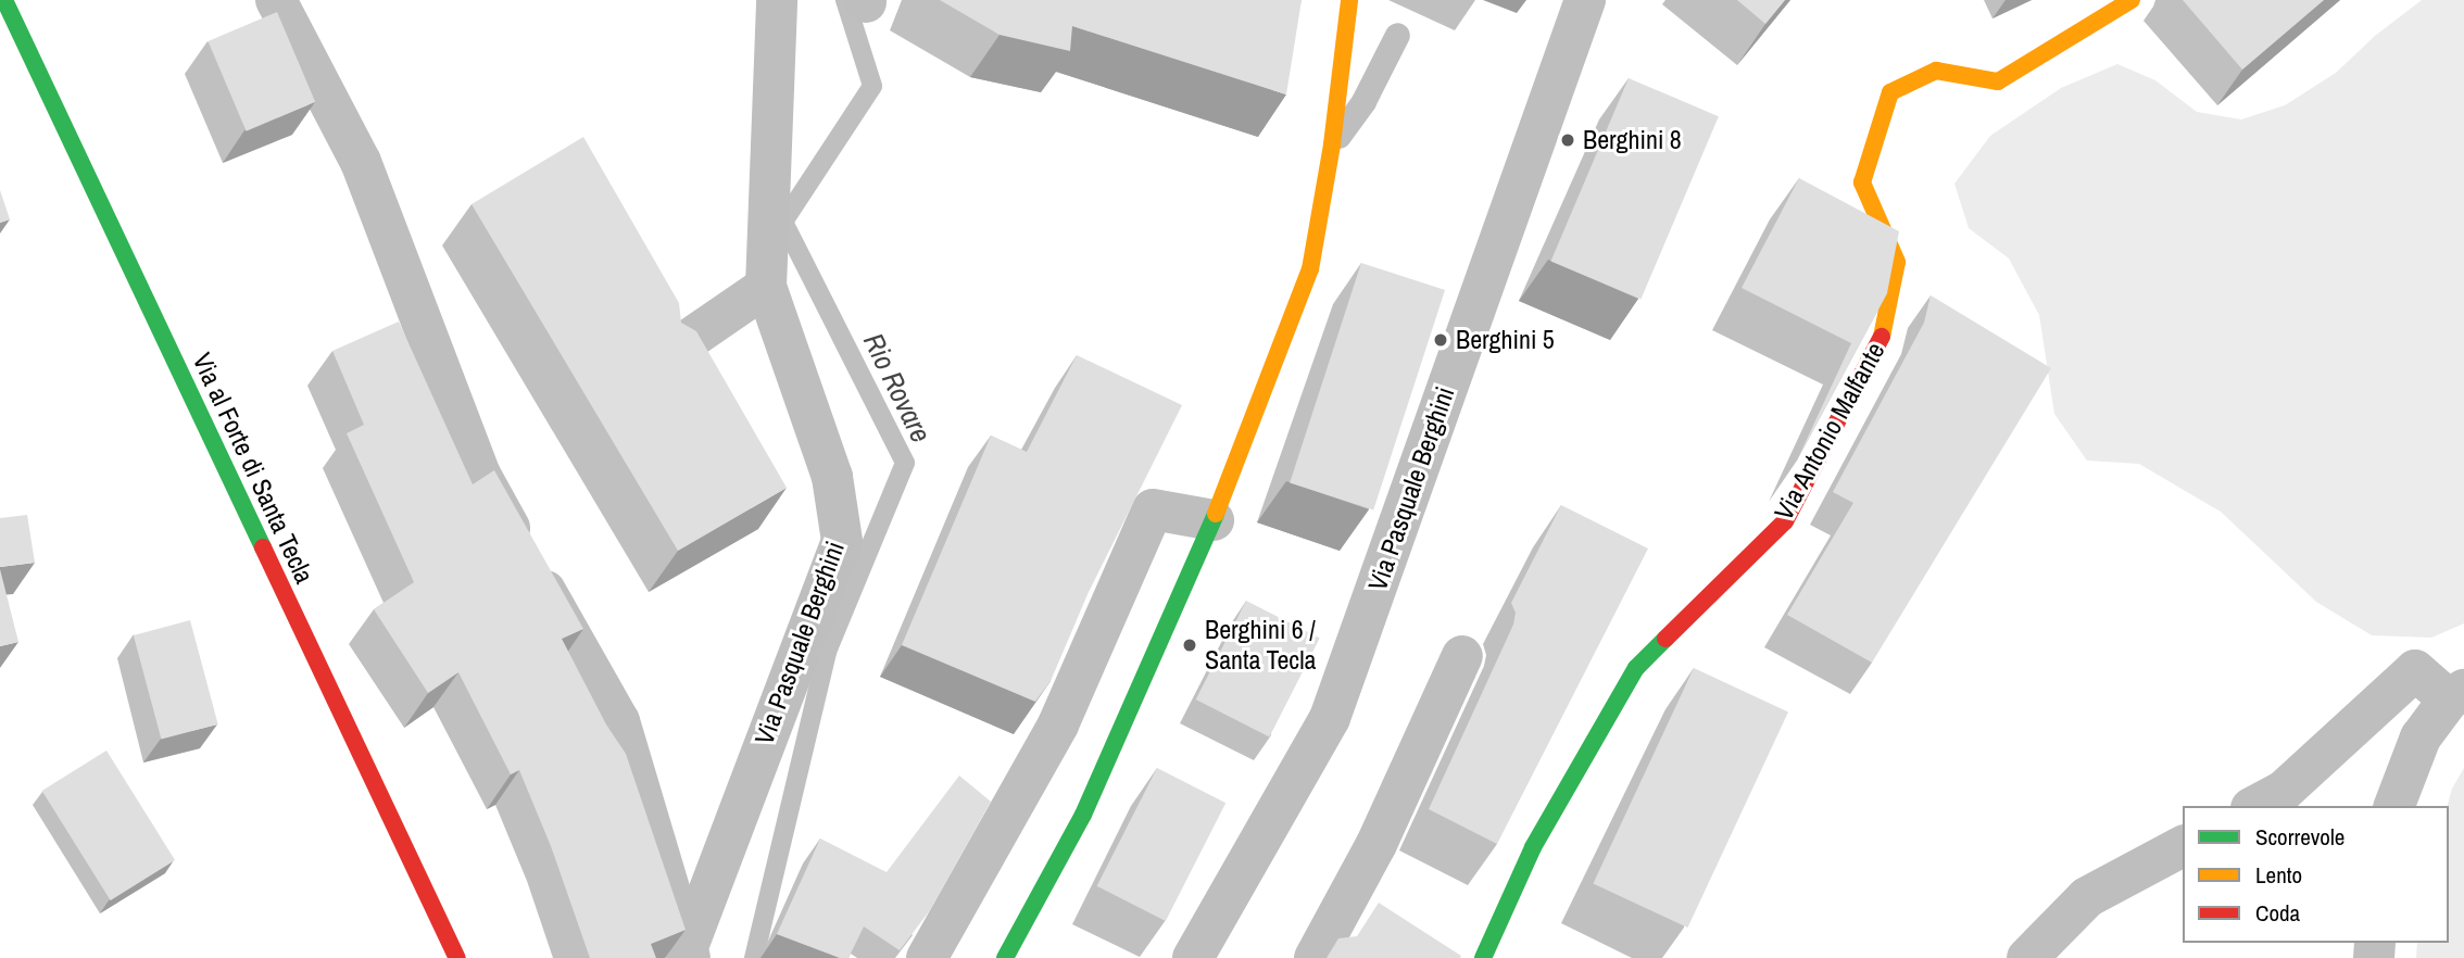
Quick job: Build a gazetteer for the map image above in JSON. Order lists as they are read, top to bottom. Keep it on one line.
{"streets":{"street":["Via Antonio Malfante","Via al Forte di Santa Tecla","Via Pasquale Berghini"]},"water":["Rio Rovare"],"places":["Berghini 8","Berghini 5","Berghini 6 / Santa Tecla"],"legend":["Scorrevole","Lento","Coda"]}
